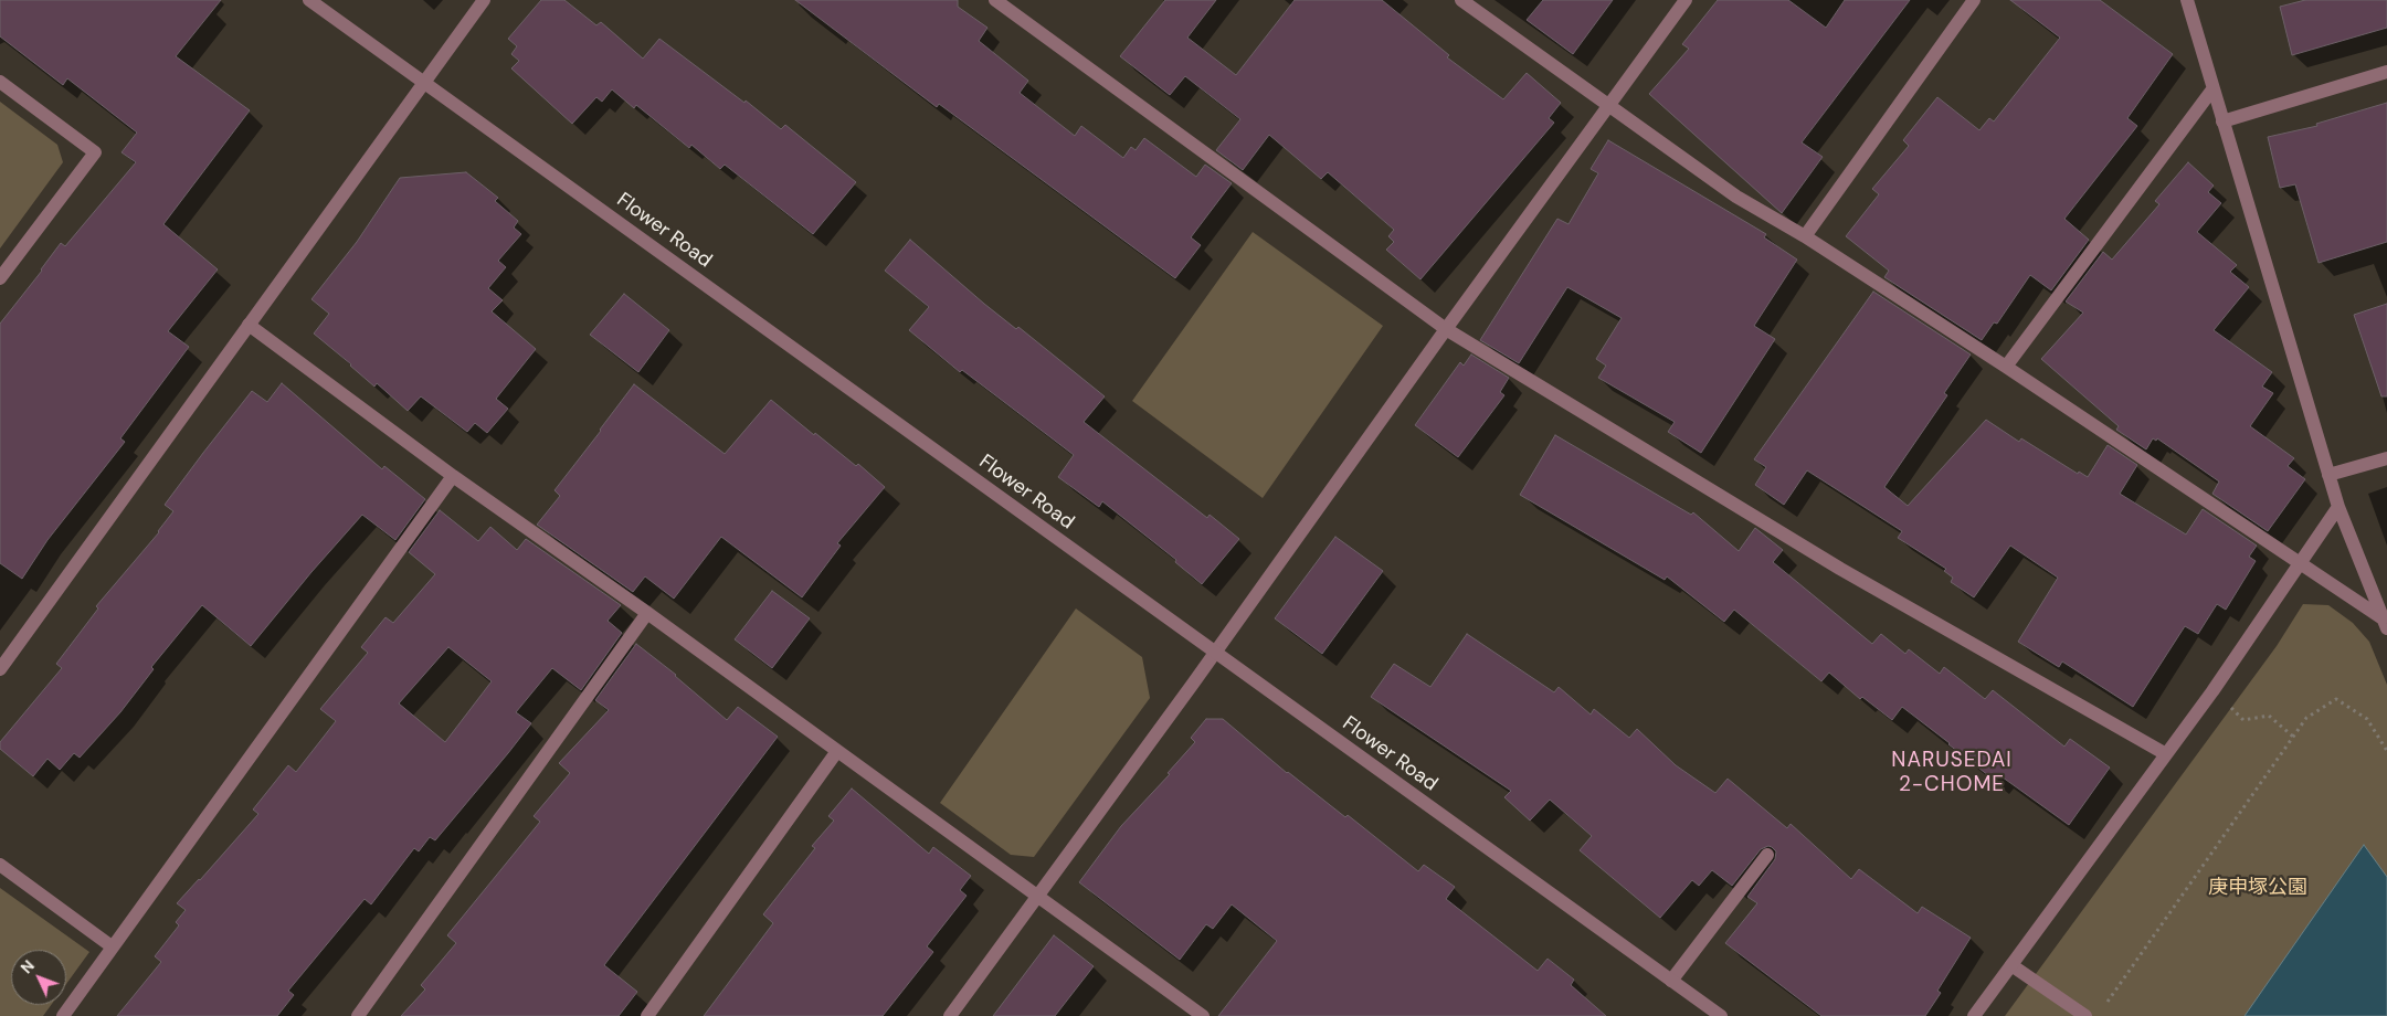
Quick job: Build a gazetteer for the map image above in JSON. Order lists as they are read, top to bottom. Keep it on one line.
{"streets":{"street":["Flower Road"]},"districts":["NARUSEDAI 2-CHOME"],"parks":["庚申塚公園"],"north":"top left"}
